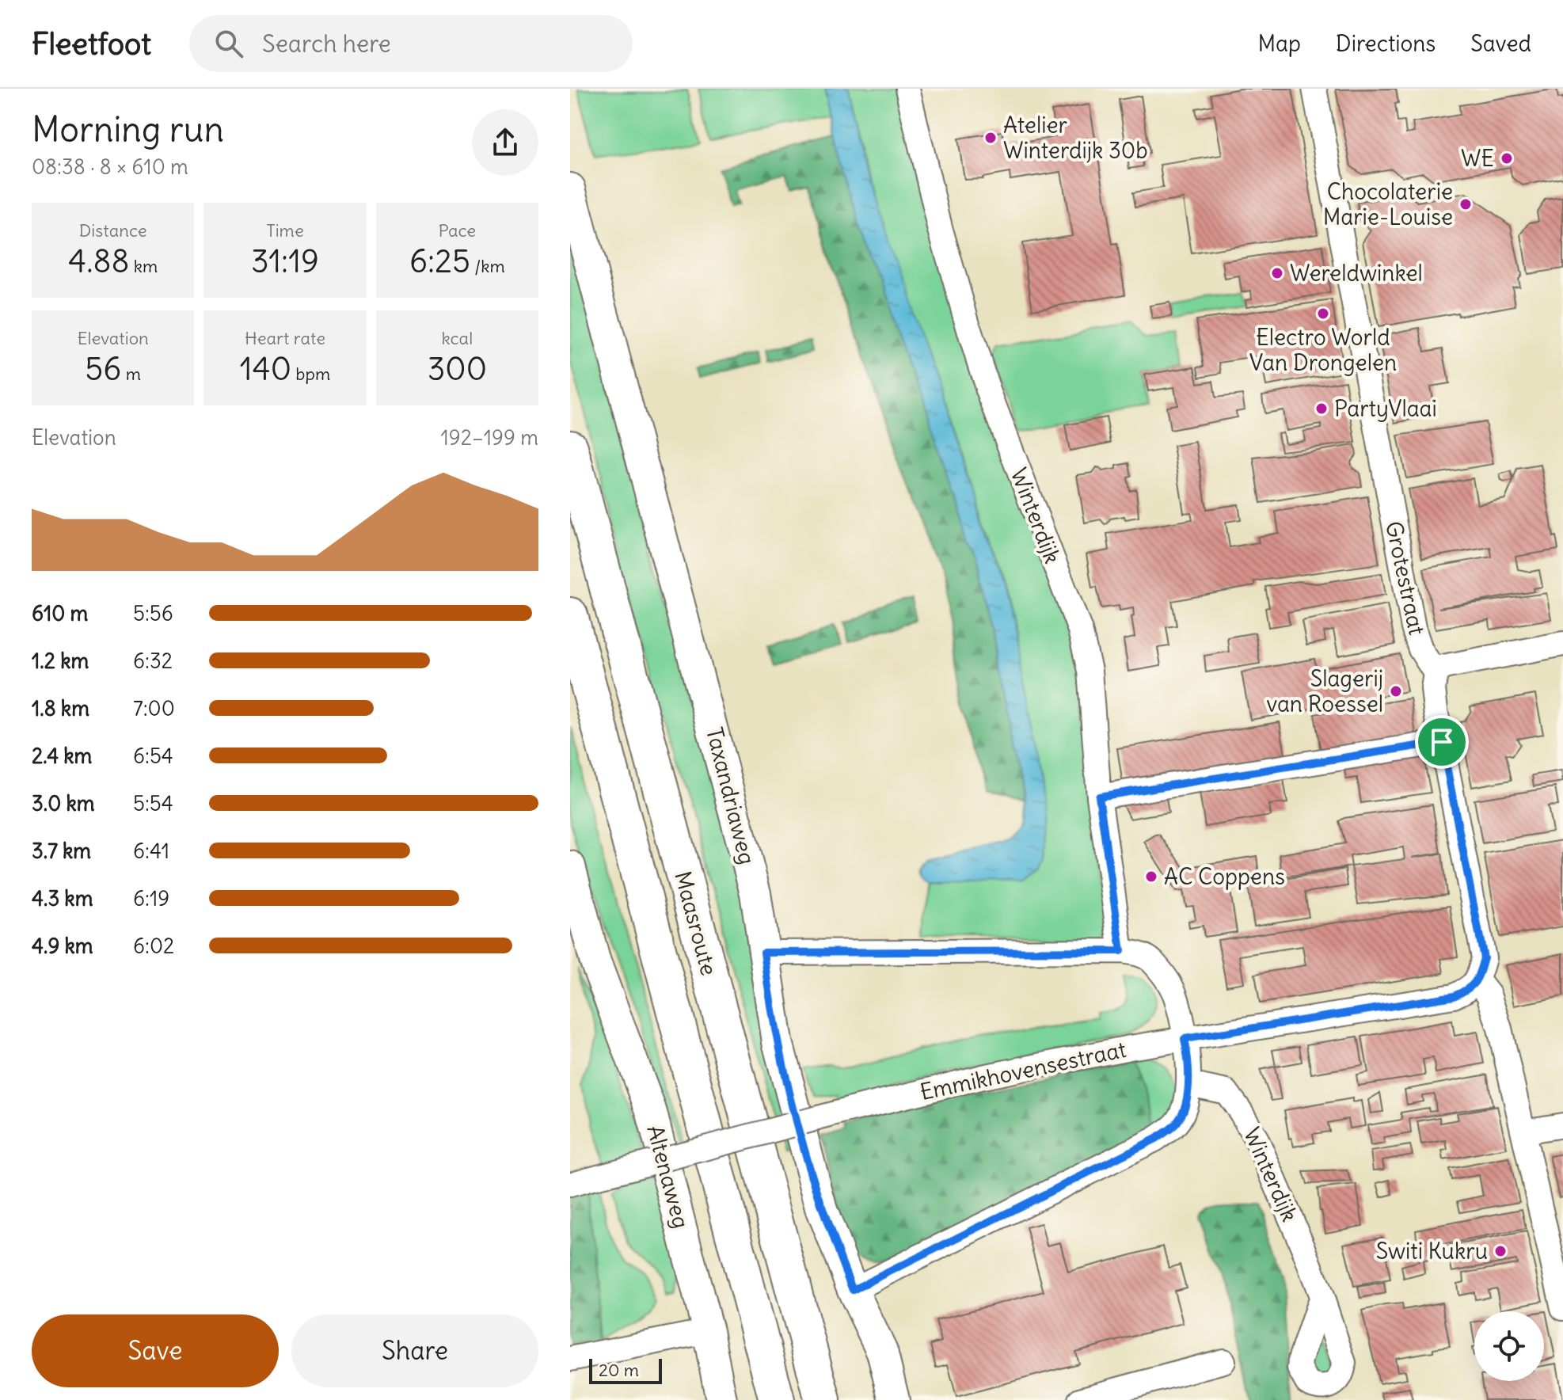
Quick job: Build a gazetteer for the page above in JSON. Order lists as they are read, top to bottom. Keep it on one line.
{"streets":{"highway":["Maasroute"],"main road":["Taxandriaweg","Altenaweg"],"street":["Winterdijk","Grotestraat","Emmikhovensestraat"]},"places":["Atelier Winterdijk 30b","WE","Chocolaterie Marie-Louise","Wereldwinkel","Electro World Van Drongelen","PartyVlaai","Slagerij van Roessel","AC Coppens","Switi Kukru"],"scale_bar":"20 m","page":{"header":"Fleetfoot","search":"Search here","nav":["Map","Directions","Saved"],"heading":["Morning run","08:38 · 8 × 610 m"],"stats":[["Distance","4.88 km"],["Time","31:19"],["Pace","6:25 /km"],["Elevation","56 m"],["Heart rate","140 bpm"],["kcal","300"]],"chart":["Elevation","192–199 m"],"list":[{"name":"610 m","note":"5:56"},{"name":"1.2 km","note":"6:32"},{"name":"1.8 km","note":"7:00"},{"name":"2.4 km","note":"6:54"},{"name":"3.0 km","note":"5:54"},{"name":"3.7 km","note":"6:41"},{"name":"4.3 km","note":"6:19"},{"name":"4.9 km","note":"6:02"}],"buttons":["Save","Share"],"scale":"20 m"}}
